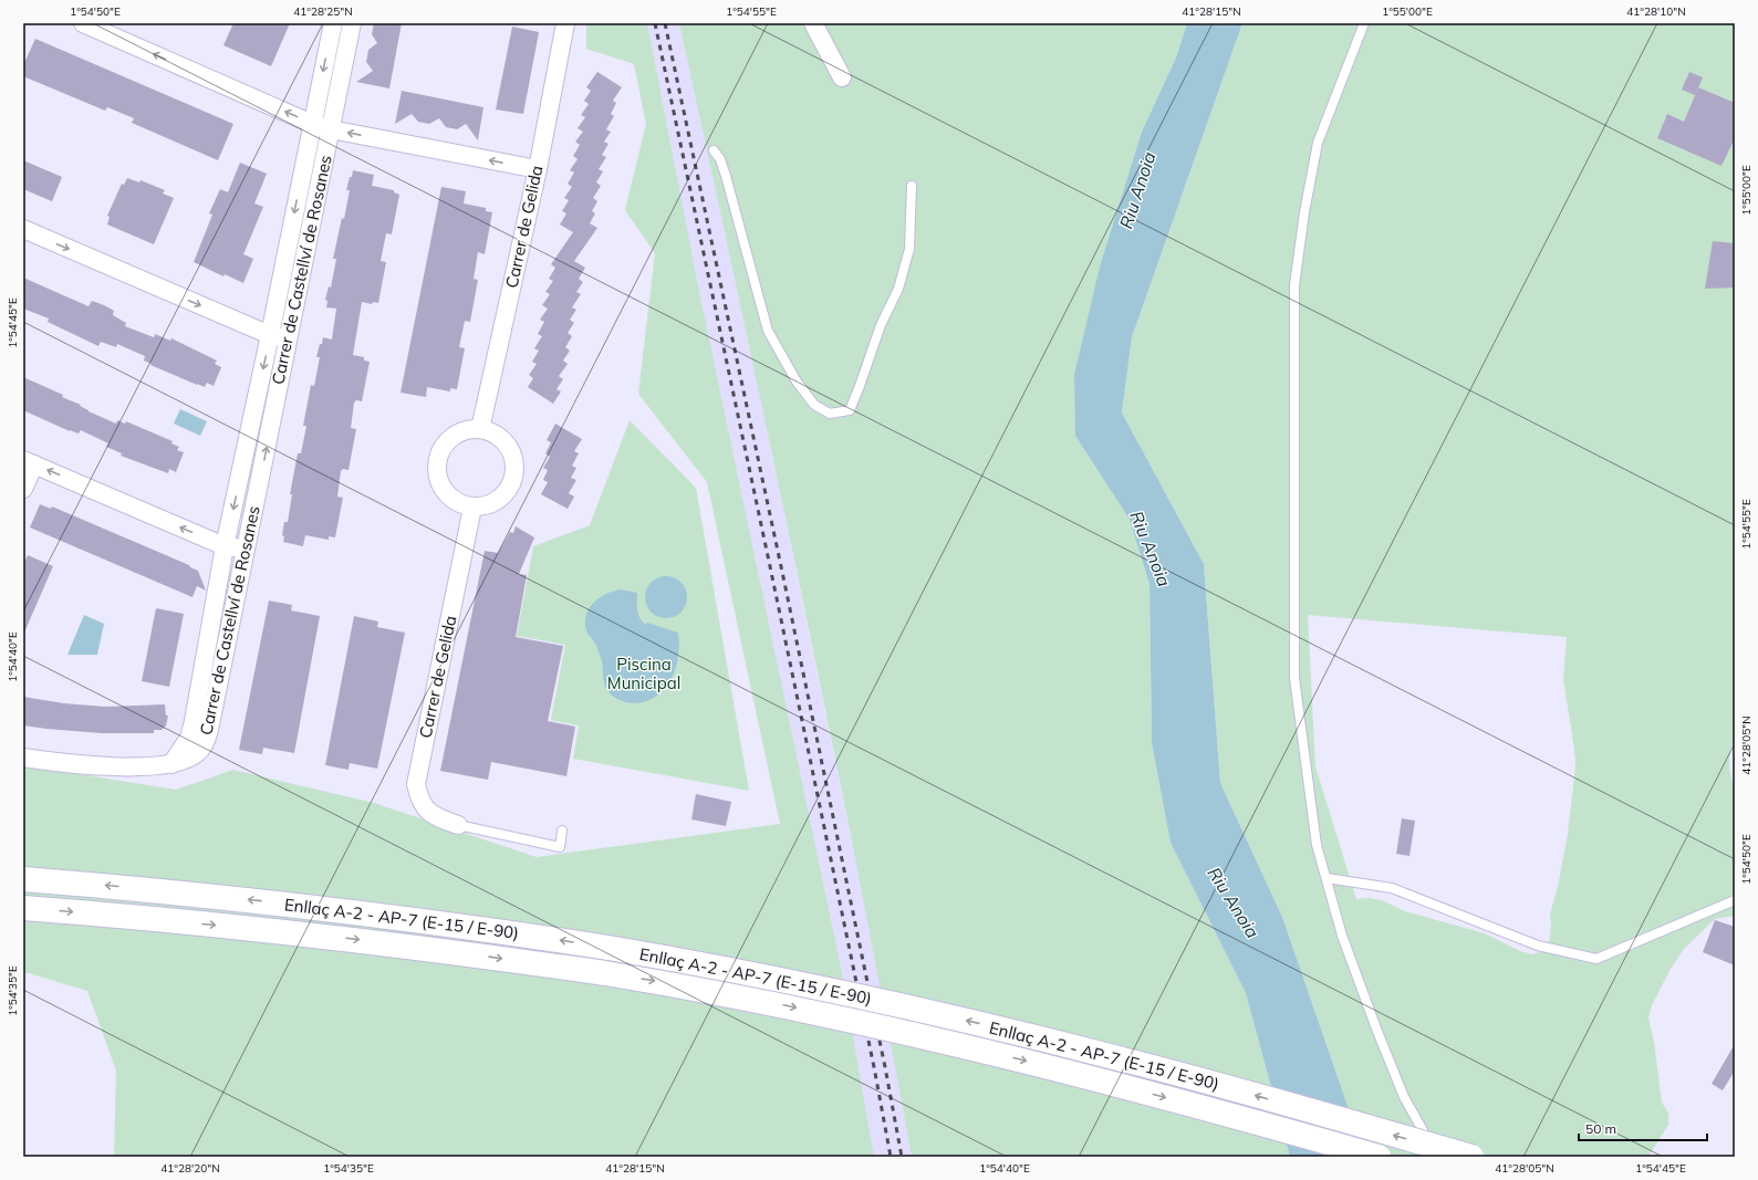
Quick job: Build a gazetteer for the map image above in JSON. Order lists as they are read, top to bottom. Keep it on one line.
{"streets":{"highway":["Enllaç A-2 - AP-7 (E-15 / E-90)"],"street":["Carrer de Gelida","Carrer de Castellví de Rosanes"]},"water":["Riu Anoia"],"parks":["Piscina Municipal"],"scale_bar":"50 m","coordinates":["1°54'50\"E","41°28'25\"N","1°54'55\"E","41°28'15\"N","1°55'00\"E","41°28'10\"N","1°54'45\"E","1°54'40\"E","41°28'05\"N","1°54'35\"E","41°28'20\"N"]}
